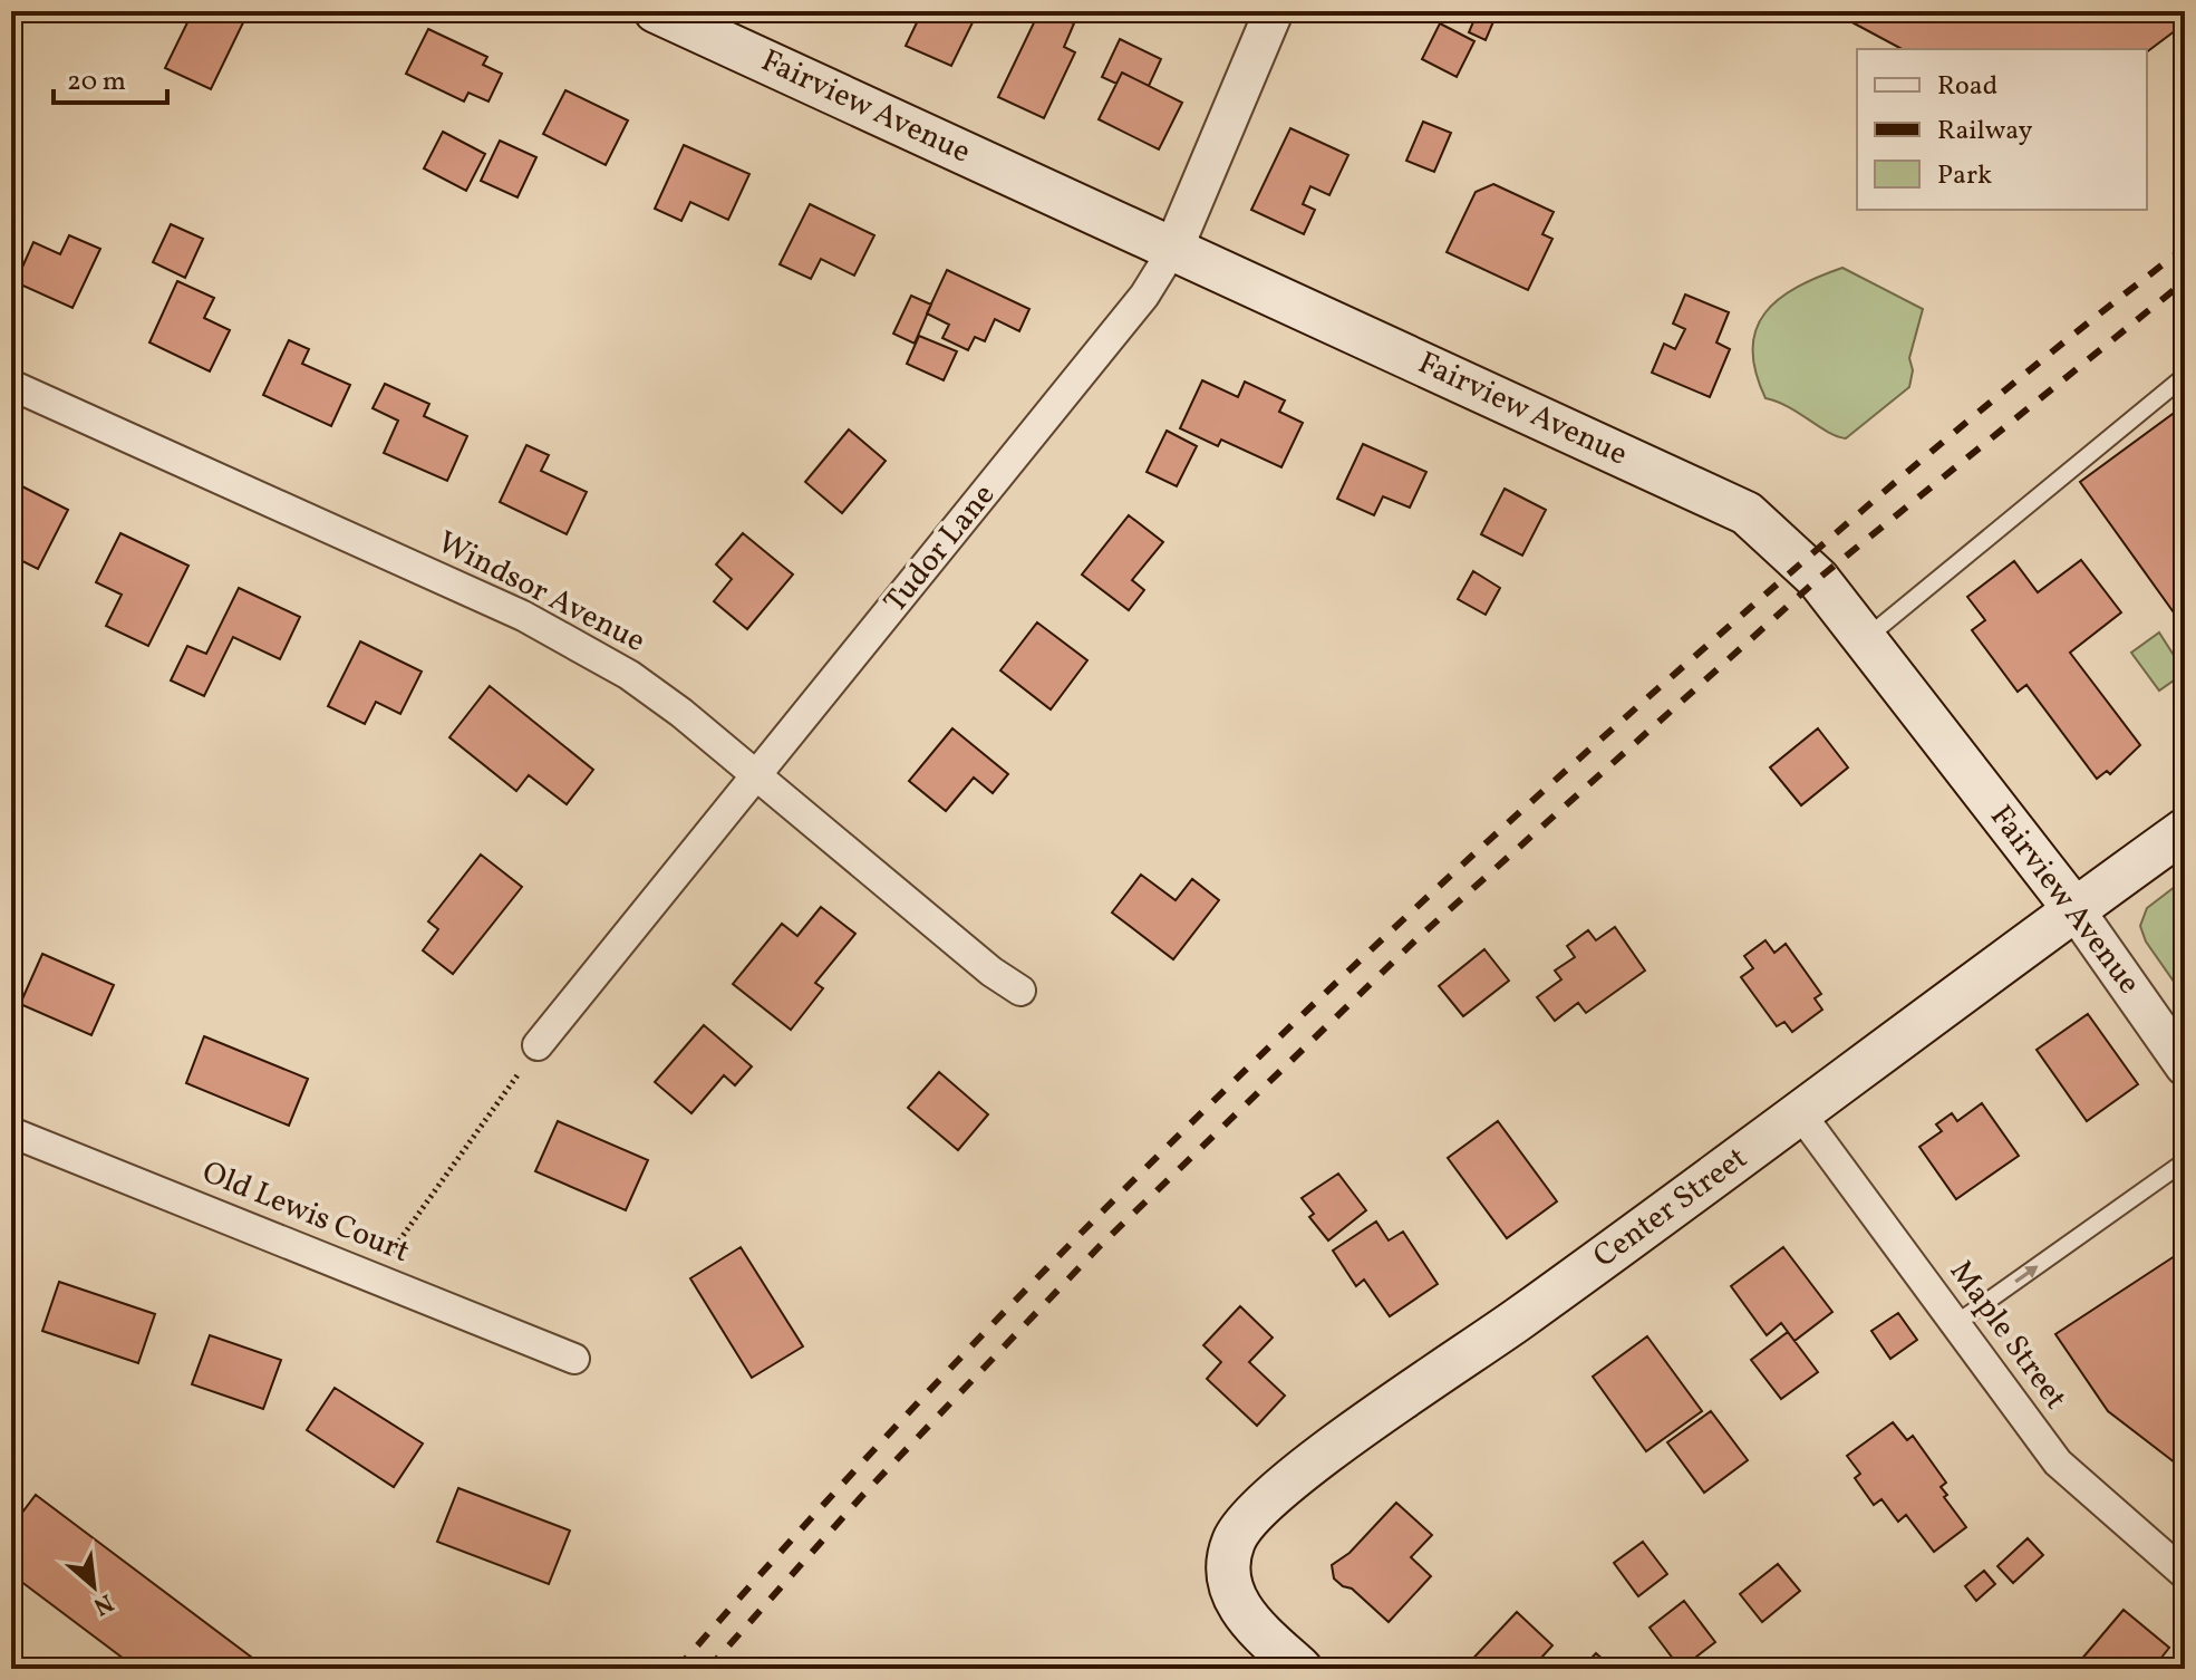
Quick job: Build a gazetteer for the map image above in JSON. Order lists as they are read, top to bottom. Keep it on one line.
{"streets":{"main road":["Fairview Avenue","Center Street"],"street":["Tudor Lane","Windsor Avenue","Old Lewis Court","Maple Street"]},"crossings":[["Fairview Avenue","Tudor Lane"],["Fairview Avenue","Center Street"],["Tudor Lane","Windsor Avenue"],["Center Street","Maple Street"]],"legend":["Road","Railway","Park"],"scale_bar":"20 m","north":"bottom right"}
